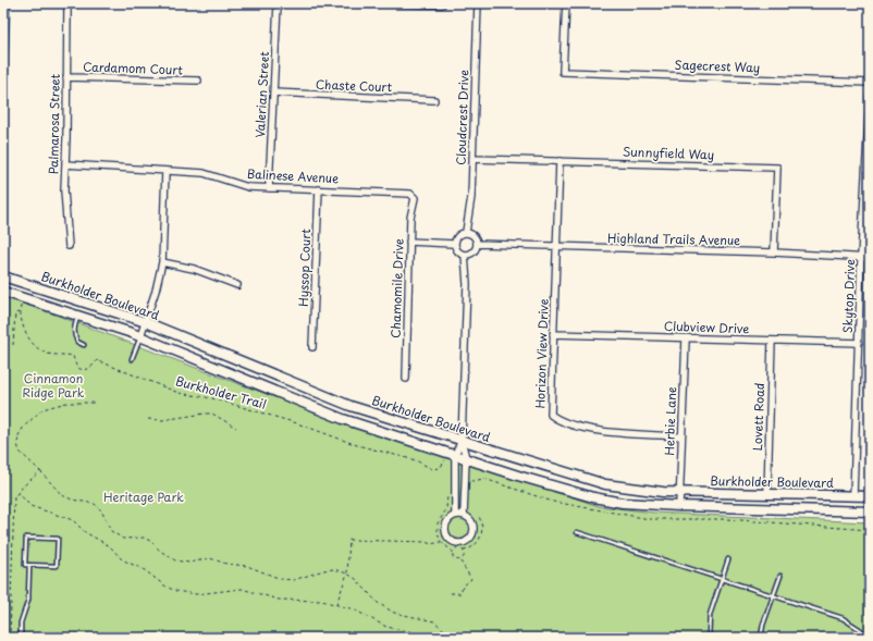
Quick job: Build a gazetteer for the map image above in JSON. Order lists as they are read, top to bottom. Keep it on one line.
{"streets":{"main road":["Burkholder Boulevard"],"street":["Sagecrest Way","Cardamom Court","Chaste Court","Valerian Street","Cloudcrest Drive","Palmarosa Street","Sunnyfield Way","Balinese Avenue","Highland Trails Avenue","Hyssop Court","Chamomile Drive","Skytop Drive","Clubview Drive","Horizon View Drive","Lovett Road","Herbie Lane"],"path":["Burkholder Trail"]},"crossings":[["Cardamom Court","Palmarosa Street"],["Chaste Court","Valerian Street"],["Valerian Street","Balinese Avenue"],["Cloudcrest Drive","Sunnyfield Way"],["Cloudcrest Drive","Highland Trails Avenue"],["Palmarosa Street","Balinese Avenue"],["Sunnyfield Way","Highland Trails Avenue"],["Sunnyfield Way","Horizon View Drive"],["Balinese Avenue","Hyssop Court"],["Balinese Avenue","Chamomile Drive"],["Highland Trails Avenue","Skytop Drive"],["Highland Trails Avenue","Horizon View Drive"],["Burkholder Boulevard","Skytop Drive"],["Burkholder Boulevard","Lovett Road"],["Burkholder Boulevard","Herbie Lane"],["Skytop Drive","Clubview Drive"],["Clubview Drive","Horizon View Drive"],["Clubview Drive","Lovett Road"],["Clubview Drive","Herbie Lane"],["Horizon View Drive","Herbie Lane"]],"parks":["Cinnamon Ridge Park","Heritage Park"]}
